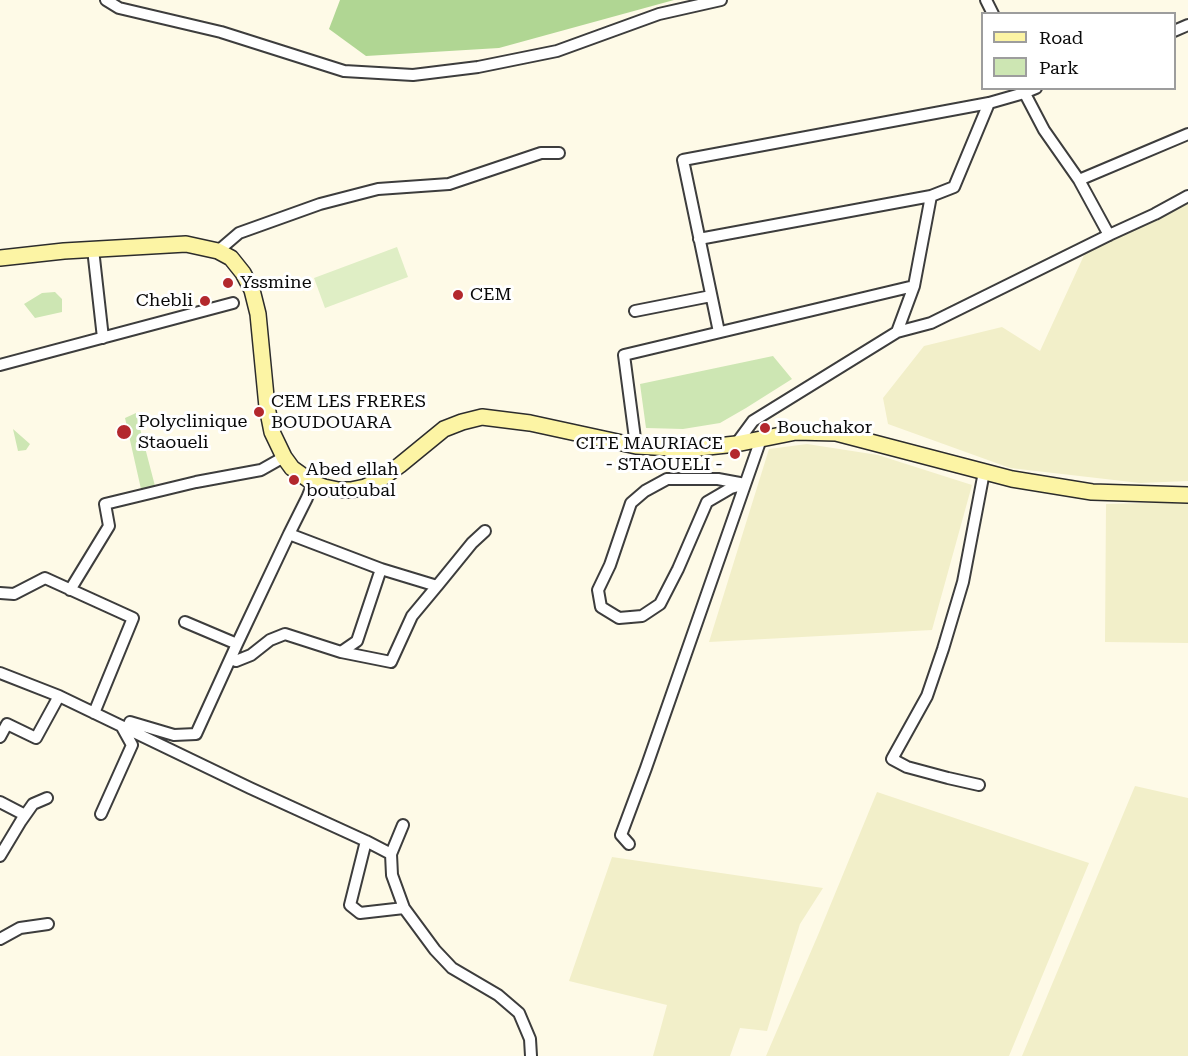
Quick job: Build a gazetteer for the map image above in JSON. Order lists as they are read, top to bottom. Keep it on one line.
{"places":["Yssmine","CEM","Chebli","CEM LES FRERES BOUDOUARA","Bouchakor","Polyclinique Staoueli","CITE MAURIACE - STAOUELI -","Abed ellah boutoubal"],"legend":["Road","Park"]}
